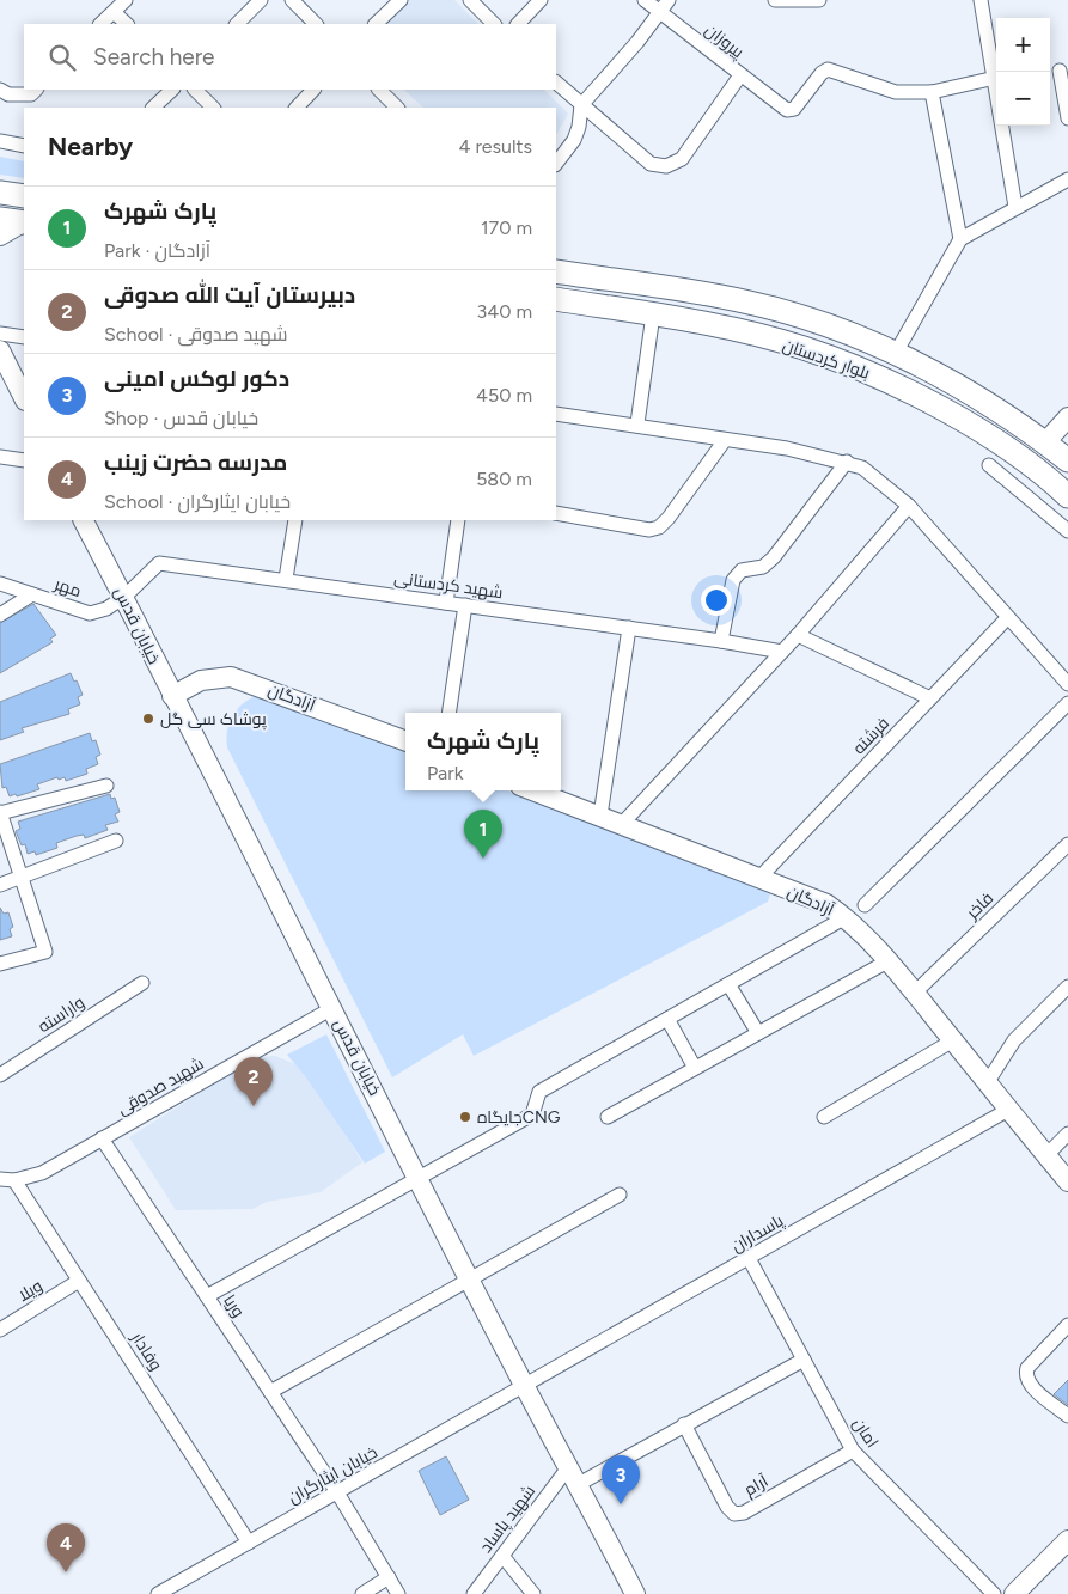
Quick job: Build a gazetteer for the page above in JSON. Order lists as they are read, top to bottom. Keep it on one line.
{"streets":{"main road":["بلوار کردستان","خیابان قدس","آزادگان"],"street":["پیروزان","شهید کردستانی","مهر","فرشته","فاخر","واراسته","شهید صدوقی","پاسداران","ویلا","وریا","وفادار","امان","خیابان ایثارگران","آرام","شهید پاساد"]},"crossings":[["شهید کردستانی","مهر"],["شهید کردستانی","خیابان قدس"],["مهر","خیابان قدس"],["خیابان قدس","آزادگان"],["خیابان قدس","شهید صدوقی"],["خیابان قدس","پاسداران"],["خیابان قدس","خیابان ایثارگران"],["خیابان قدس","شهید پاساد"],["آزادگان","فرشته"],["آزادگان","فاخر"],["آزادگان","پاسداران"],["شهید صدوقی","وریا"],["شهید صدوقی","وفادار"],["پاسداران","امان"],["پاسداران","خیابان ایثارگران"],["ویلا","وفادار"],["وریا","خیابان ایثارگران"],["وفادار","خیابان ایثارگران"],["امان","آرام"]],"places":["پوشاک سی گل","جایگاهCNG"],"page":{"map_buttons":["+","−"],"search":"Search here","heading":["Nearby","4 results"],"list":[{"mark":"1","name":"پارک شهرک","note":"Park · آزادگان","value":"170 m"},{"mark":"2","name":"دبیرستان آیت الله صدوقی","note":"School · شهید صدوقی","value":"340 m"},{"mark":"3","name":"دکور لوکس امینی","note":"Shop · خیابان قدس","value":"450 m"},{"mark":"4","name":"مدرسه حضرت زینب","note":"School · خیابان ایثارگران","value":"580 m"}],"popup":["پارک شهرک","Park"],"pins":["1","2","3","4"]}}
